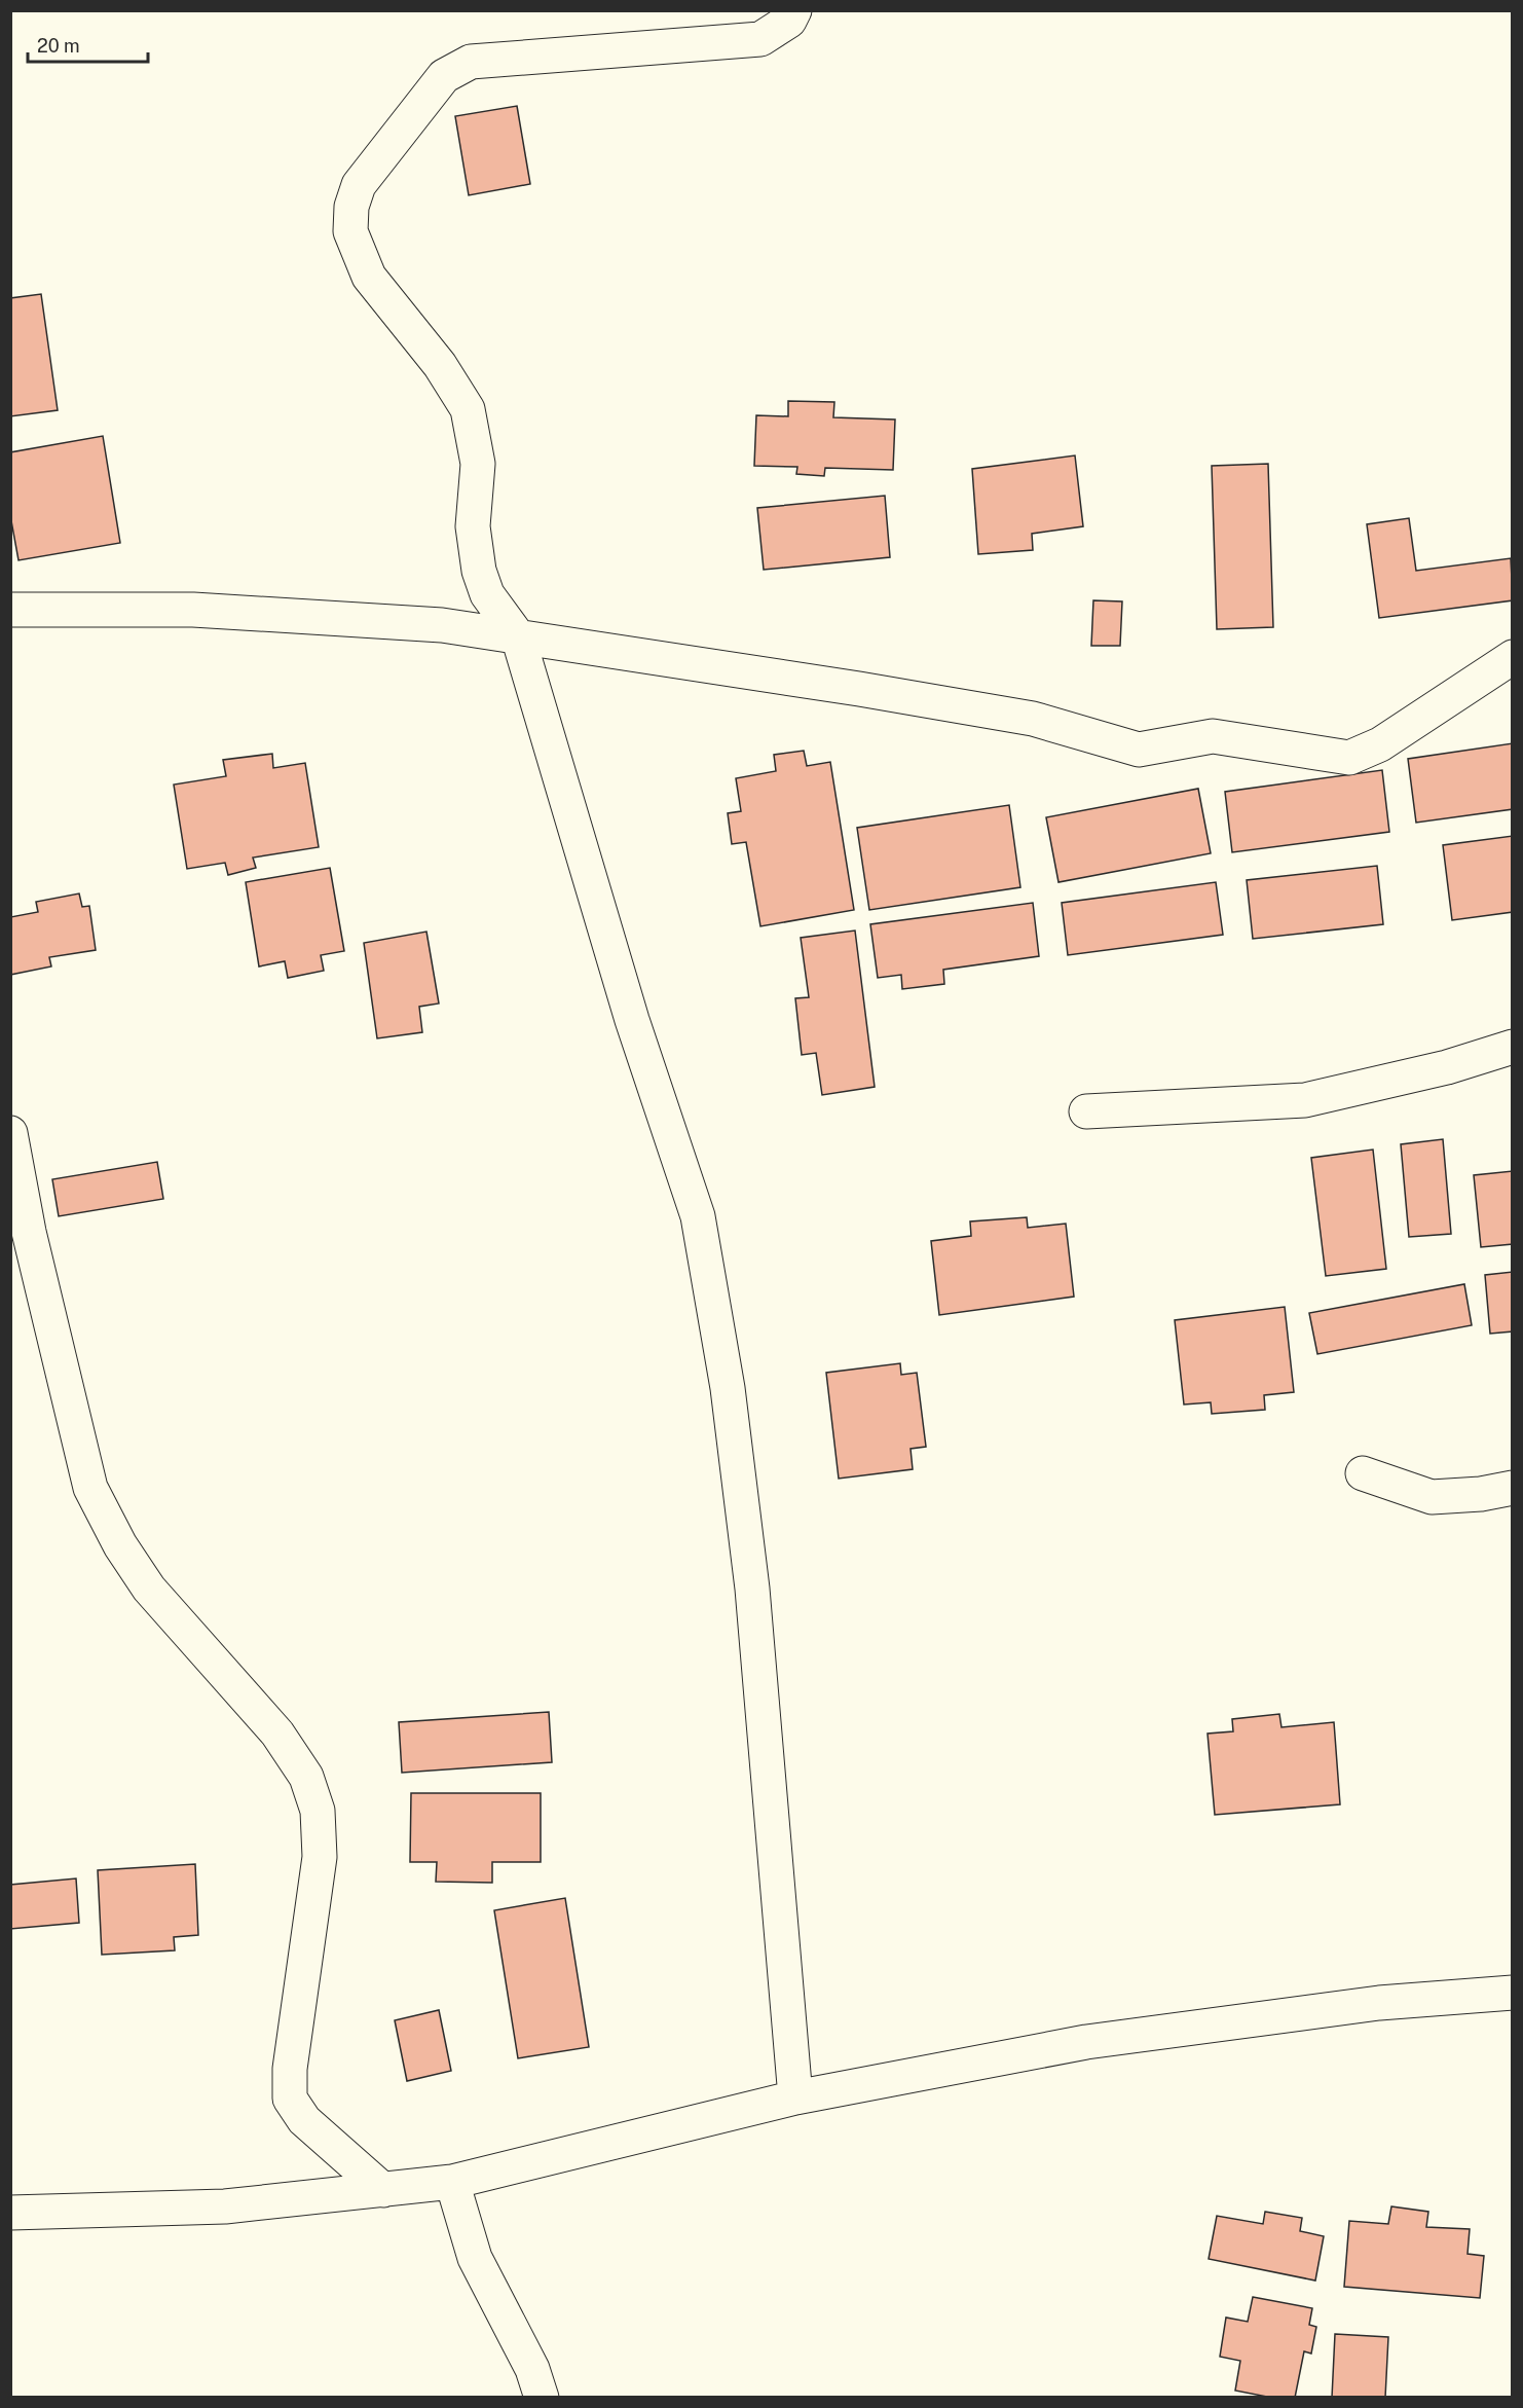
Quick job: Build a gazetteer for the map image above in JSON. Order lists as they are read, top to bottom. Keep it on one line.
{"scale_bar":"20 m"}
